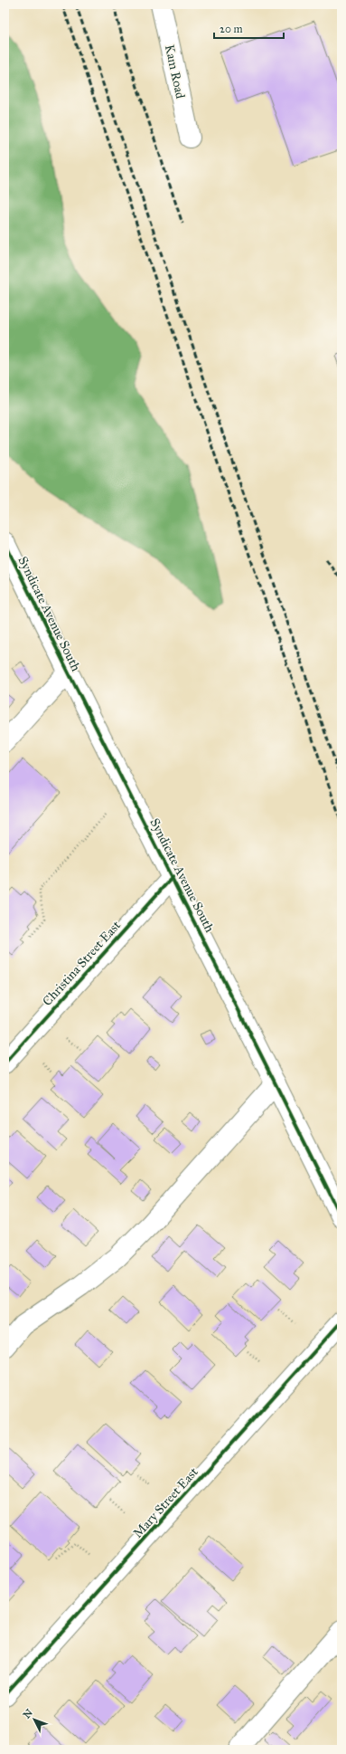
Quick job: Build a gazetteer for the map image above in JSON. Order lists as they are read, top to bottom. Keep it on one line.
{"streets":{"street":["Kam Road","Syndicate Avenue South","Christina Street East","Mary Street East"]},"crossings":[["Syndicate Avenue South","Christina Street East"]],"scale_bar":"20 m","north":"top left"}
